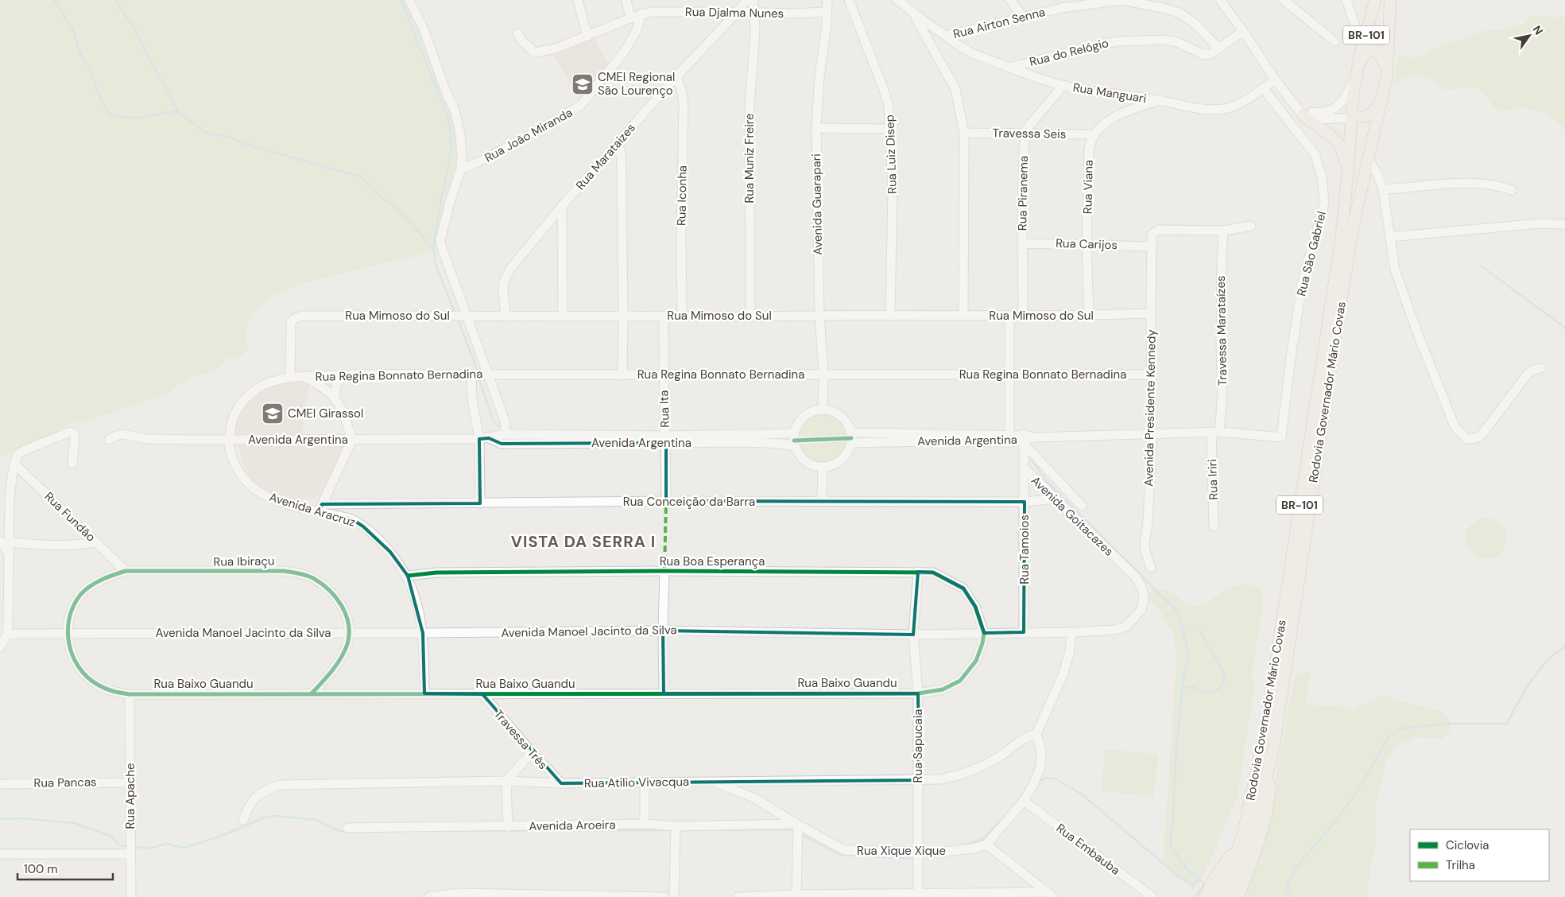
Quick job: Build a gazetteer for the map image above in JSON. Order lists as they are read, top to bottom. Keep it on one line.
{"streets":{"main road":["BR-101","Rodovia Governador Mário Covas"],"street":["Rua Djalma Nunes","Rua Airton Senna","Rua do Relógio","Rua Manguari","Travessa Seis","Rua João Miranda","Rua Luiz Disep","Rua Marataizes","Rua Muniz Freire","Rua Viana","Rua Piranema","Rua Iconha","Avenida Guarapari","Rua Carijos","Rua São Gabriel","Rua Mimoso do Sul","Travessa Marataízes","Rua Regina Bonnato Bernadina","Avenida Presidente Kennedy","Rua Ita","Avenida Argentina","Rua Iriri","Rua Conceição da Barra","Avenida Aracruz","Avenida Goitacazes","Rua Fundão","Rua Tamoios","Rua Ibiraçu","Rua Boa Esperança","Avenida Manoel Jacinto da Silva","Rua Baixo Guandu","Travessa Três","Rua Sapucaia","Rua Pancas","Rua Atilio Vivacqua","Rua Apache","Avenida Aroeira","Rua Embauba","Rua Xique Xique"]},"crossings":[["Rua Djalma Nunes","Rua João Miranda"],["Rua Djalma Nunes","Rua Marataizes"],["Rua Djalma Nunes","Rua Muniz Freire"],["Rua Djalma Nunes","Avenida Guarapari"],["Rua Airton Senna","Rua do Relógio"],["Rua Airton Senna","Rua Manguari"],["Rua do Relógio","Rua Manguari"],["Rua Manguari","Rua Viana"],["Rua Manguari","Rua São Gabriel"],["Travessa Seis","Rua Viana"],["Travessa Seis","Rua Piranema"],["Rua Luiz Disep","Rua Mimoso do Sul"],["Rua Marataizes","Rua Iconha"],["Rua Marataizes","Rua Mimoso do Sul"],["Rua Muniz Freire","Rua Mimoso do Sul"],["Rua Viana","Rua Carijos"],["Rua Viana","Rua Mimoso do Sul"],["Rua Piranema","Rua Carijos"],["Rua Piranema","Rua Mimoso do Sul"],["Rua Iconha","Rua Mimoso do Sul"],["Avenida Guarapari","Rua Mimoso do Sul"],["Avenida Guarapari","Rua Regina Bonnato Bernadina"],["Avenida Guarapari","Avenida Argentina"],["Rua Carijos","Avenida Presidente Kennedy"],["Rua São Gabriel","Avenida Argentina"],["Rua Mimoso do Sul","Rua Regina Bonnato Bernadina"],["Rua Mimoso do Sul","Avenida Presidente Kennedy"],["Rua Mimoso do Sul","Rua Ita"],["Travessa Marataízes","Avenida Argentina"],["Travessa Marataízes","Rua Iriri"],["Rua Regina Bonnato Bernadina","Avenida Presidente Kennedy"],["Rua Regina Bonnato Bernadina","Rua Ita"],["Rua Regina Bonnato Bernadina","Avenida Argentina"],["Rua Regina Bonnato Bernadina","Avenida Aracruz"],["Avenida Presidente Kennedy","Avenida Argentina"],["Rua Ita","Avenida Argentina"],["Rua Ita","Rua Conceição da Barra"],["Avenida Argentina","Rua Iriri"],["Avenida Argentina","Avenida Aracruz"],["Avenida Argentina","Avenida Goitacazes"],["Rua Conceição da Barra","Avenida Aracruz"],["Rua Conceição da Barra","Avenida Goitacazes"],["Rua Conceição da Barra","Rua Tamoios"],["Avenida Aracruz","Rua Boa Esperança"],["Avenida Aracruz","Avenida Manoel Jacinto da Silva"],["Avenida Aracruz","Rua Baixo Guandu"],["Avenida Goitacazes","Rua Tamoios"],["Avenida Goitacazes","Avenida Manoel Jacinto da Silva"],["Rua Fundão","Rua Ibiraçu"],["Rua Tamoios","Avenida Manoel Jacinto da Silva"],["Rua Ibiraçu","Avenida Manoel Jacinto da Silva"],["Rua Ibiraçu","Rua Baixo Guandu"],["Rua Boa Esperança","Avenida Manoel Jacinto da Silva"],["Rua Boa Esperança","Rua Baixo Guandu"],["Rua Boa Esperança","Rua Sapucaia"],["Avenida Manoel Jacinto da Silva","Rua Baixo Guandu"],["Avenida Manoel Jacinto da Silva","Rua Sapucaia"],["Rua Baixo Guandu","Travessa Três"],["Rua Baixo Guandu","Rua Sapucaia"],["Rua Baixo Guandu","Rua Apache"],["Travessa Três","Rua Atilio Vivacqua"],["Rua Sapucaia","Rua Atilio Vivacqua"],["Rua Sapucaia","Rua Xique Xique"],["Rua Pancas","Rua Apache"],["Rua Atilio Vivacqua","Rua Xique Xique"],["Avenida Aroeira","Rua Xique Xique"]],"districts":["VISTA DA SERRA I"],"places":{"school or university":["CMEI Regional São Lourenço","CMEI Girassol"]},"legend":["Ciclovia","Trilha"],"scale_bar":"100 m","north":"top right"}
